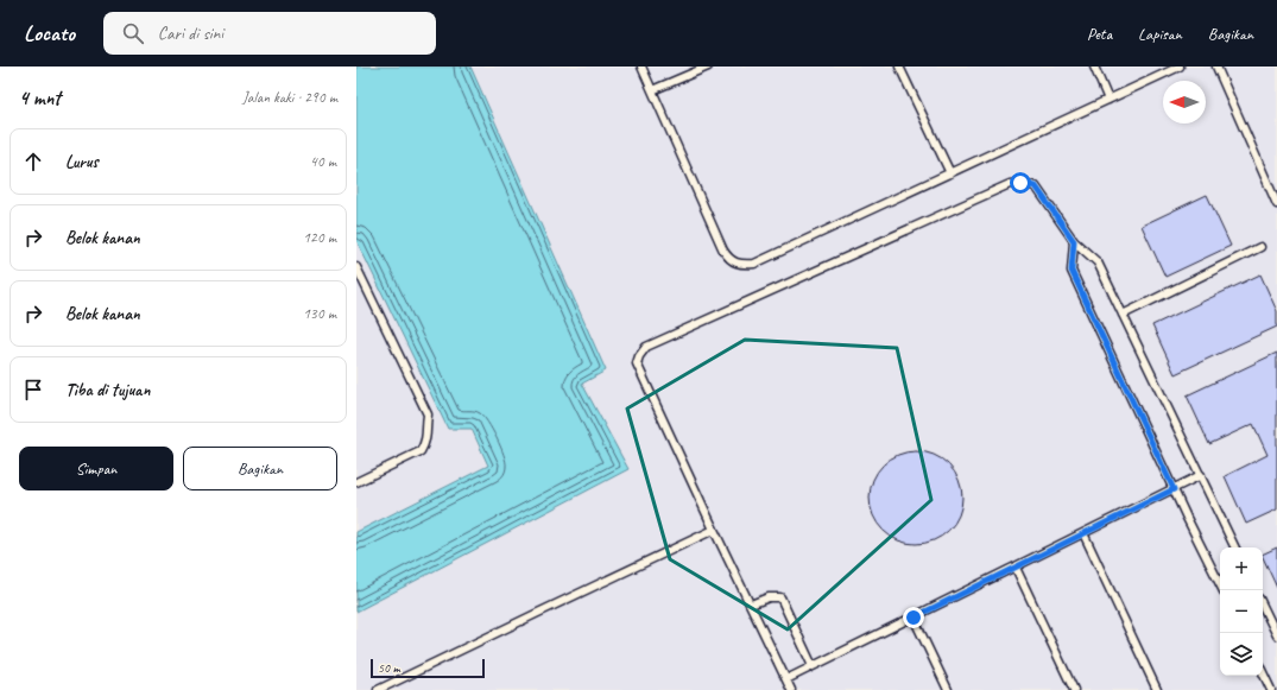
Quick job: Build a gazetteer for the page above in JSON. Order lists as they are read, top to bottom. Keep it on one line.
{"scale_bar":"50 m","north":"left","page":{"header":"Locato","search":"Cari di sini","nav":["Peta","Lapisan","Bagikan"],"heading":["4 mnt","Jalan kaki · 290 m"],"list":[["Lurus","40 m"],["Belok kanan","120 m"],["Belok kanan","130 m"],"Tiba di tujuan"],"buttons":["Simpan","Bagikan"],"map_buttons":["+","−"],"scale":"50 m"}}
